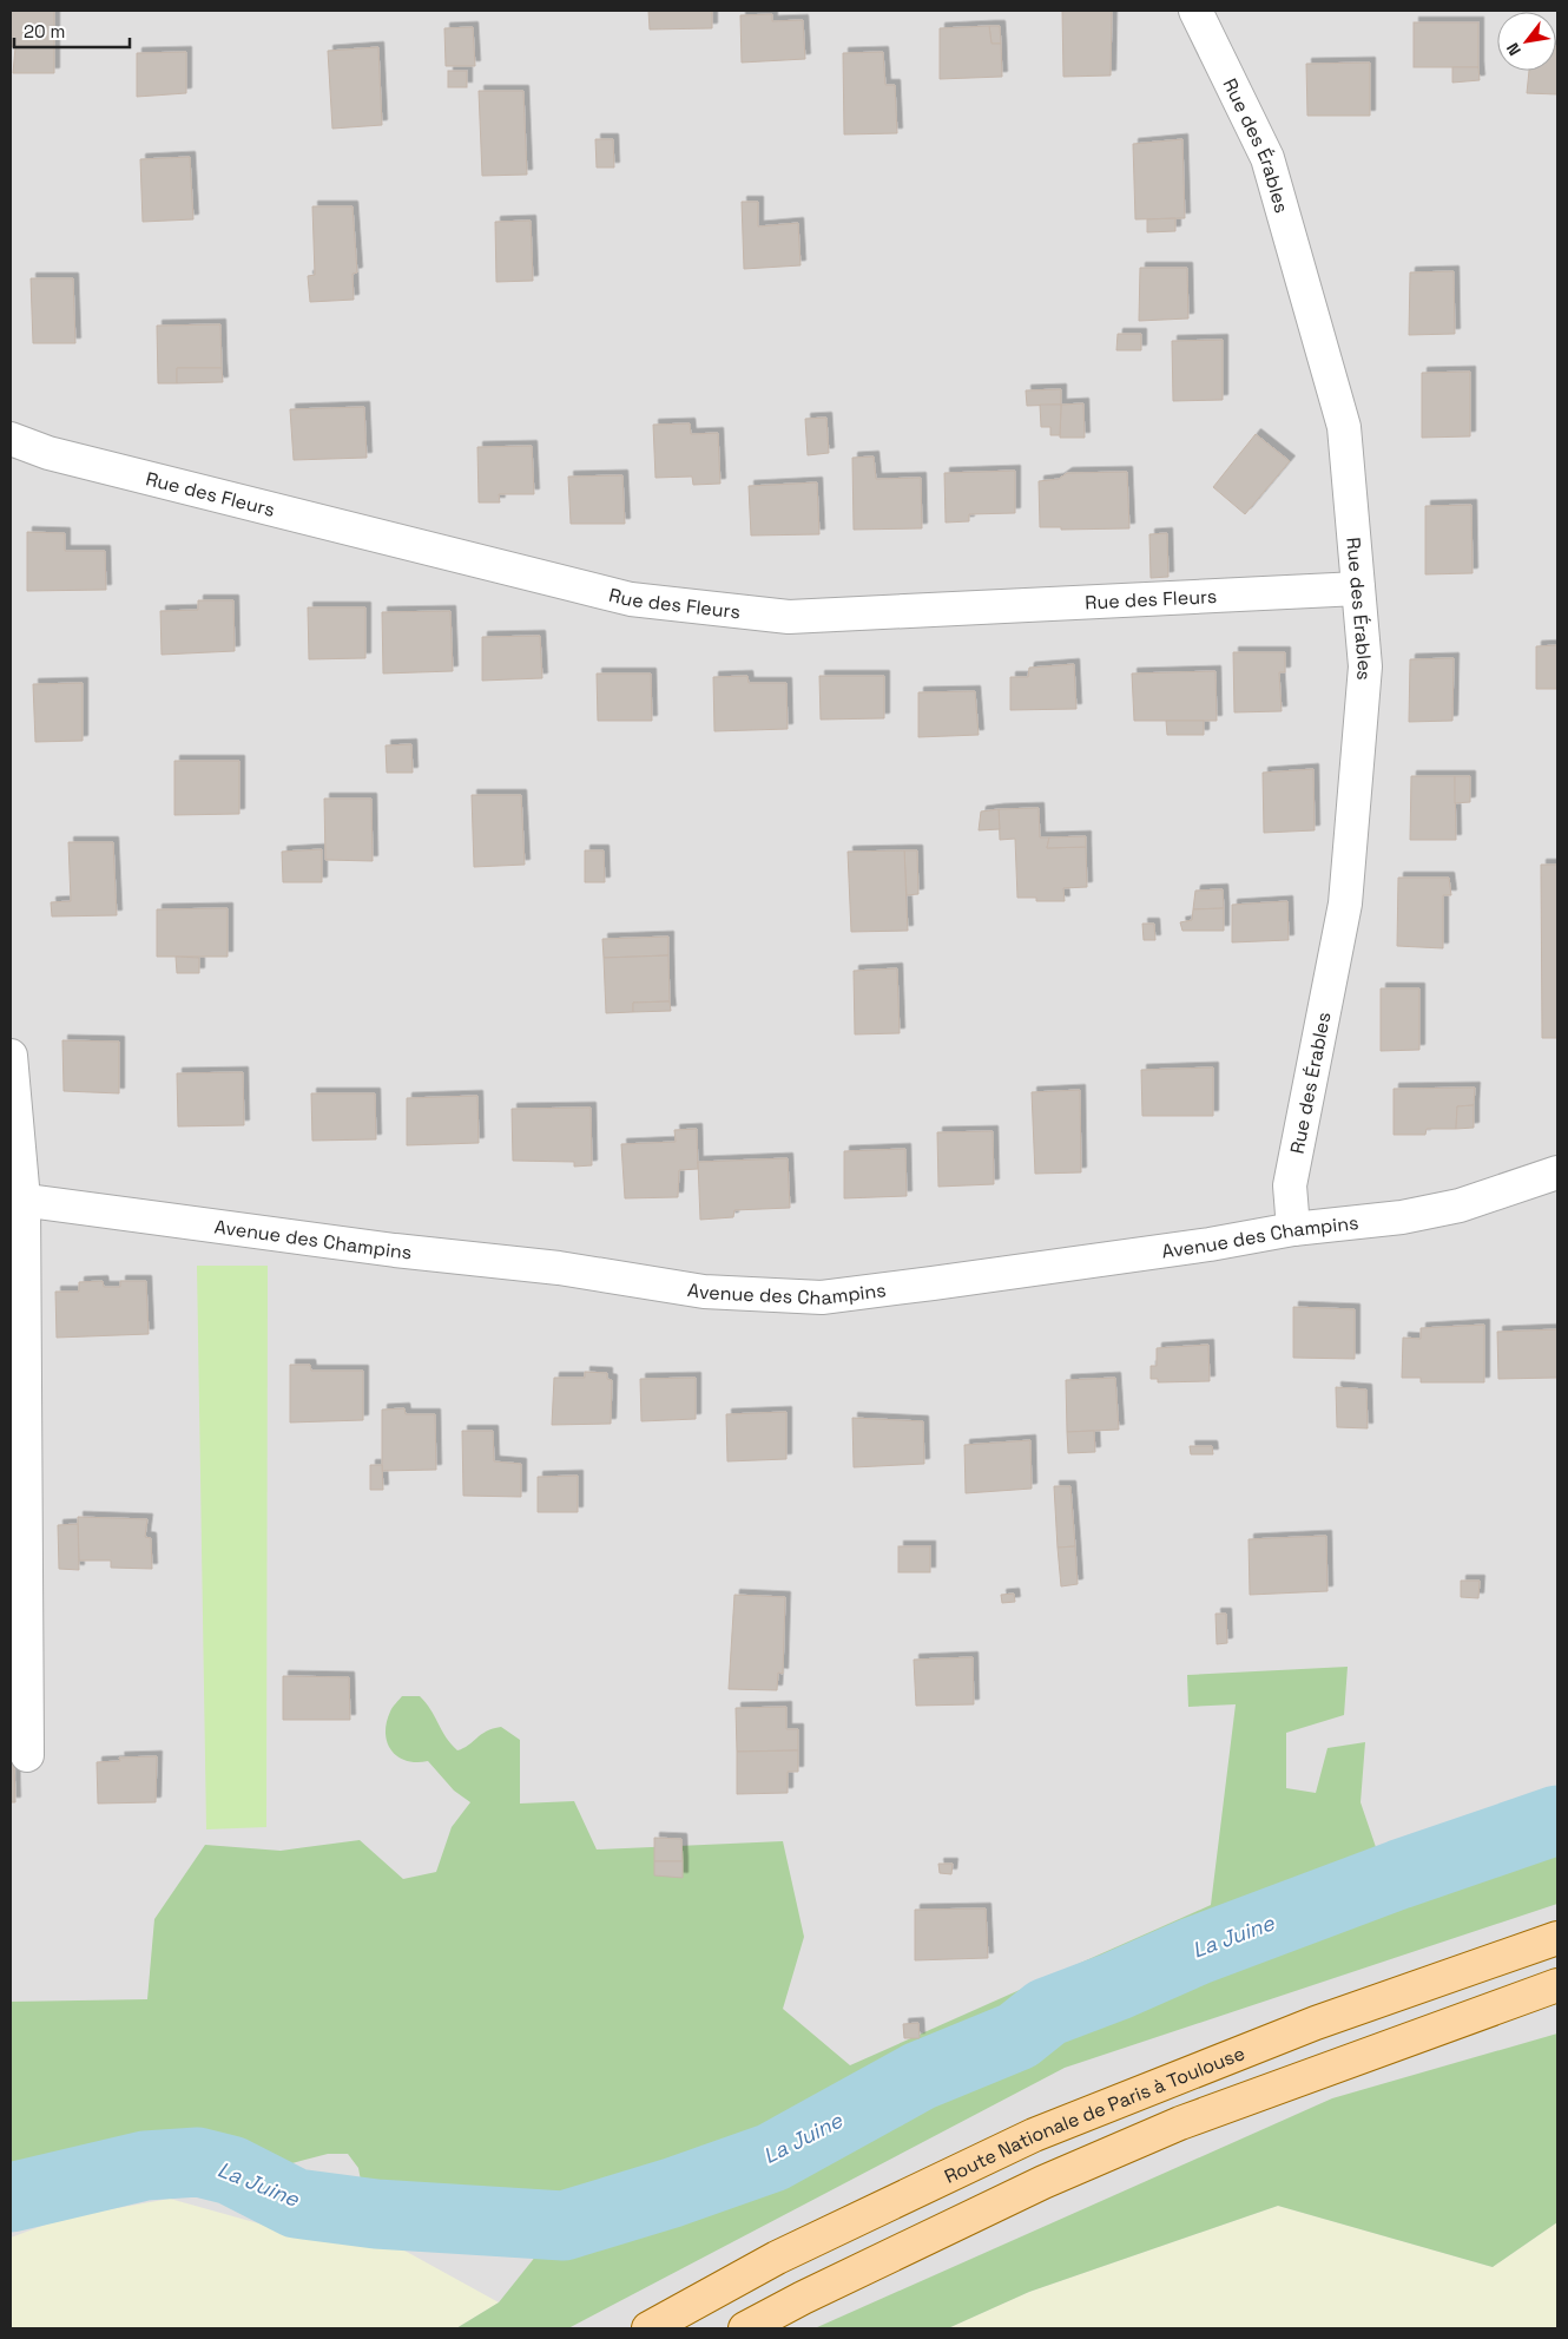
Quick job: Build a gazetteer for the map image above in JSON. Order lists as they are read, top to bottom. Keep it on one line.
{"streets":{"main road":["Route Nationale de Paris à Toulouse"],"street":["Rue des Érables","Rue des Fleurs","Avenue des Champins"]},"crossings":[["Rue des Érables","Rue des Fleurs"],["Rue des Érables","Avenue des Champins"]],"water":["La Juine"],"scale_bar":"20 m","north":"bottom left"}
